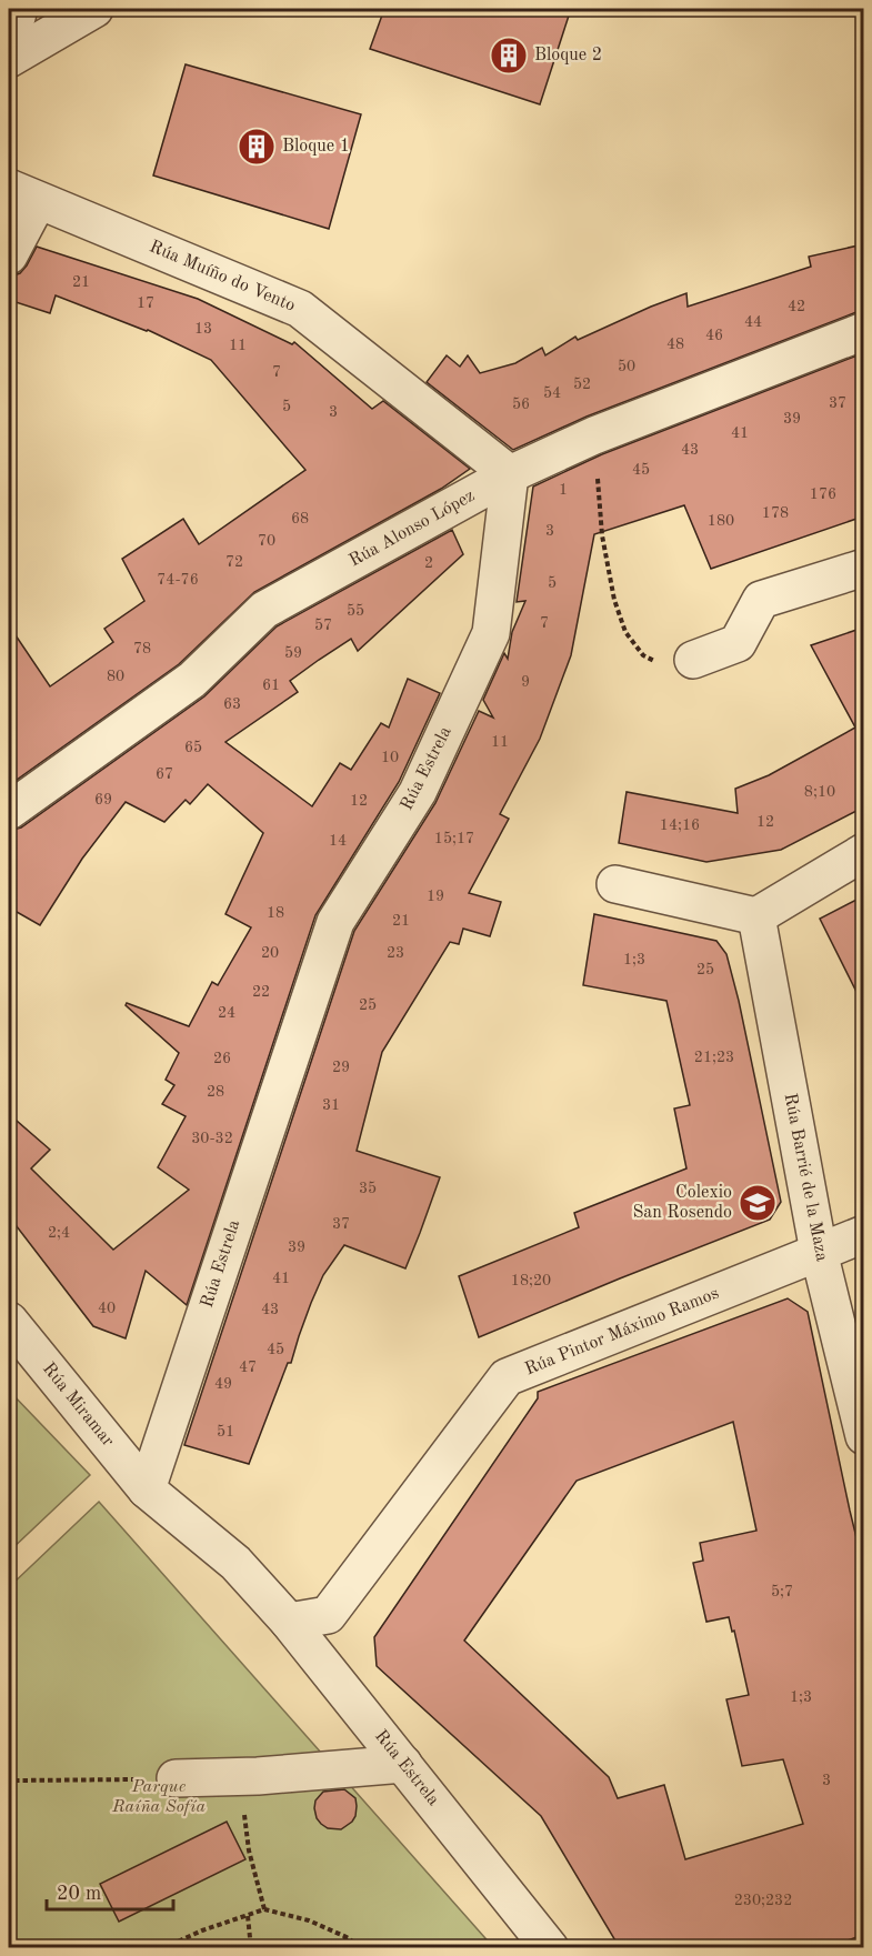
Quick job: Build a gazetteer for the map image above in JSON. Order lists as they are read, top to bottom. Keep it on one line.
{"streets":{"street":["Rúa Muíño do Vento","Rúa Alonso López","Rúa Estrela","Rúa Barrié de la Maza","Rúa Pintor Máximo Ramos","Rúa Miramar"]},"crossings":[["Rúa Muíño do Vento","Rúa Alonso López"],["Rúa Muíño do Vento","Rúa Estrela"],["Rúa Alonso López","Rúa Estrela"],["Rúa Estrela","Rúa Pintor Máximo Ramos"],["Rúa Estrela","Rúa Miramar"],["Rúa Barrié de la Maza","Rúa Pintor Máximo Ramos"]],"parks":["Parque Raíña Sofía"],"places":{"building":["Bloque 2","Bloque 1"],"school or university":["Colexio San Rosendo"]},"house_numbers":["21","17","42","44","13","46","48","11","50","7","52","54","37","56","5","3","39","41","43","45","1","176","178","68","180","3","70","72","2","74-76","5","55","7","57","78","59","80","9","61","63","11","65","10","67","8;10","69","12","12","14;16","15;17","14","19","18","21","20","23","1;3","25","22","25","24","21;23","26","29","28","31","30-32","35","37","2;4","39","41","18;20","40","43","45","47","49","51","5;7","1;3","3","230;232"],"scale_bar":"20 m"}
